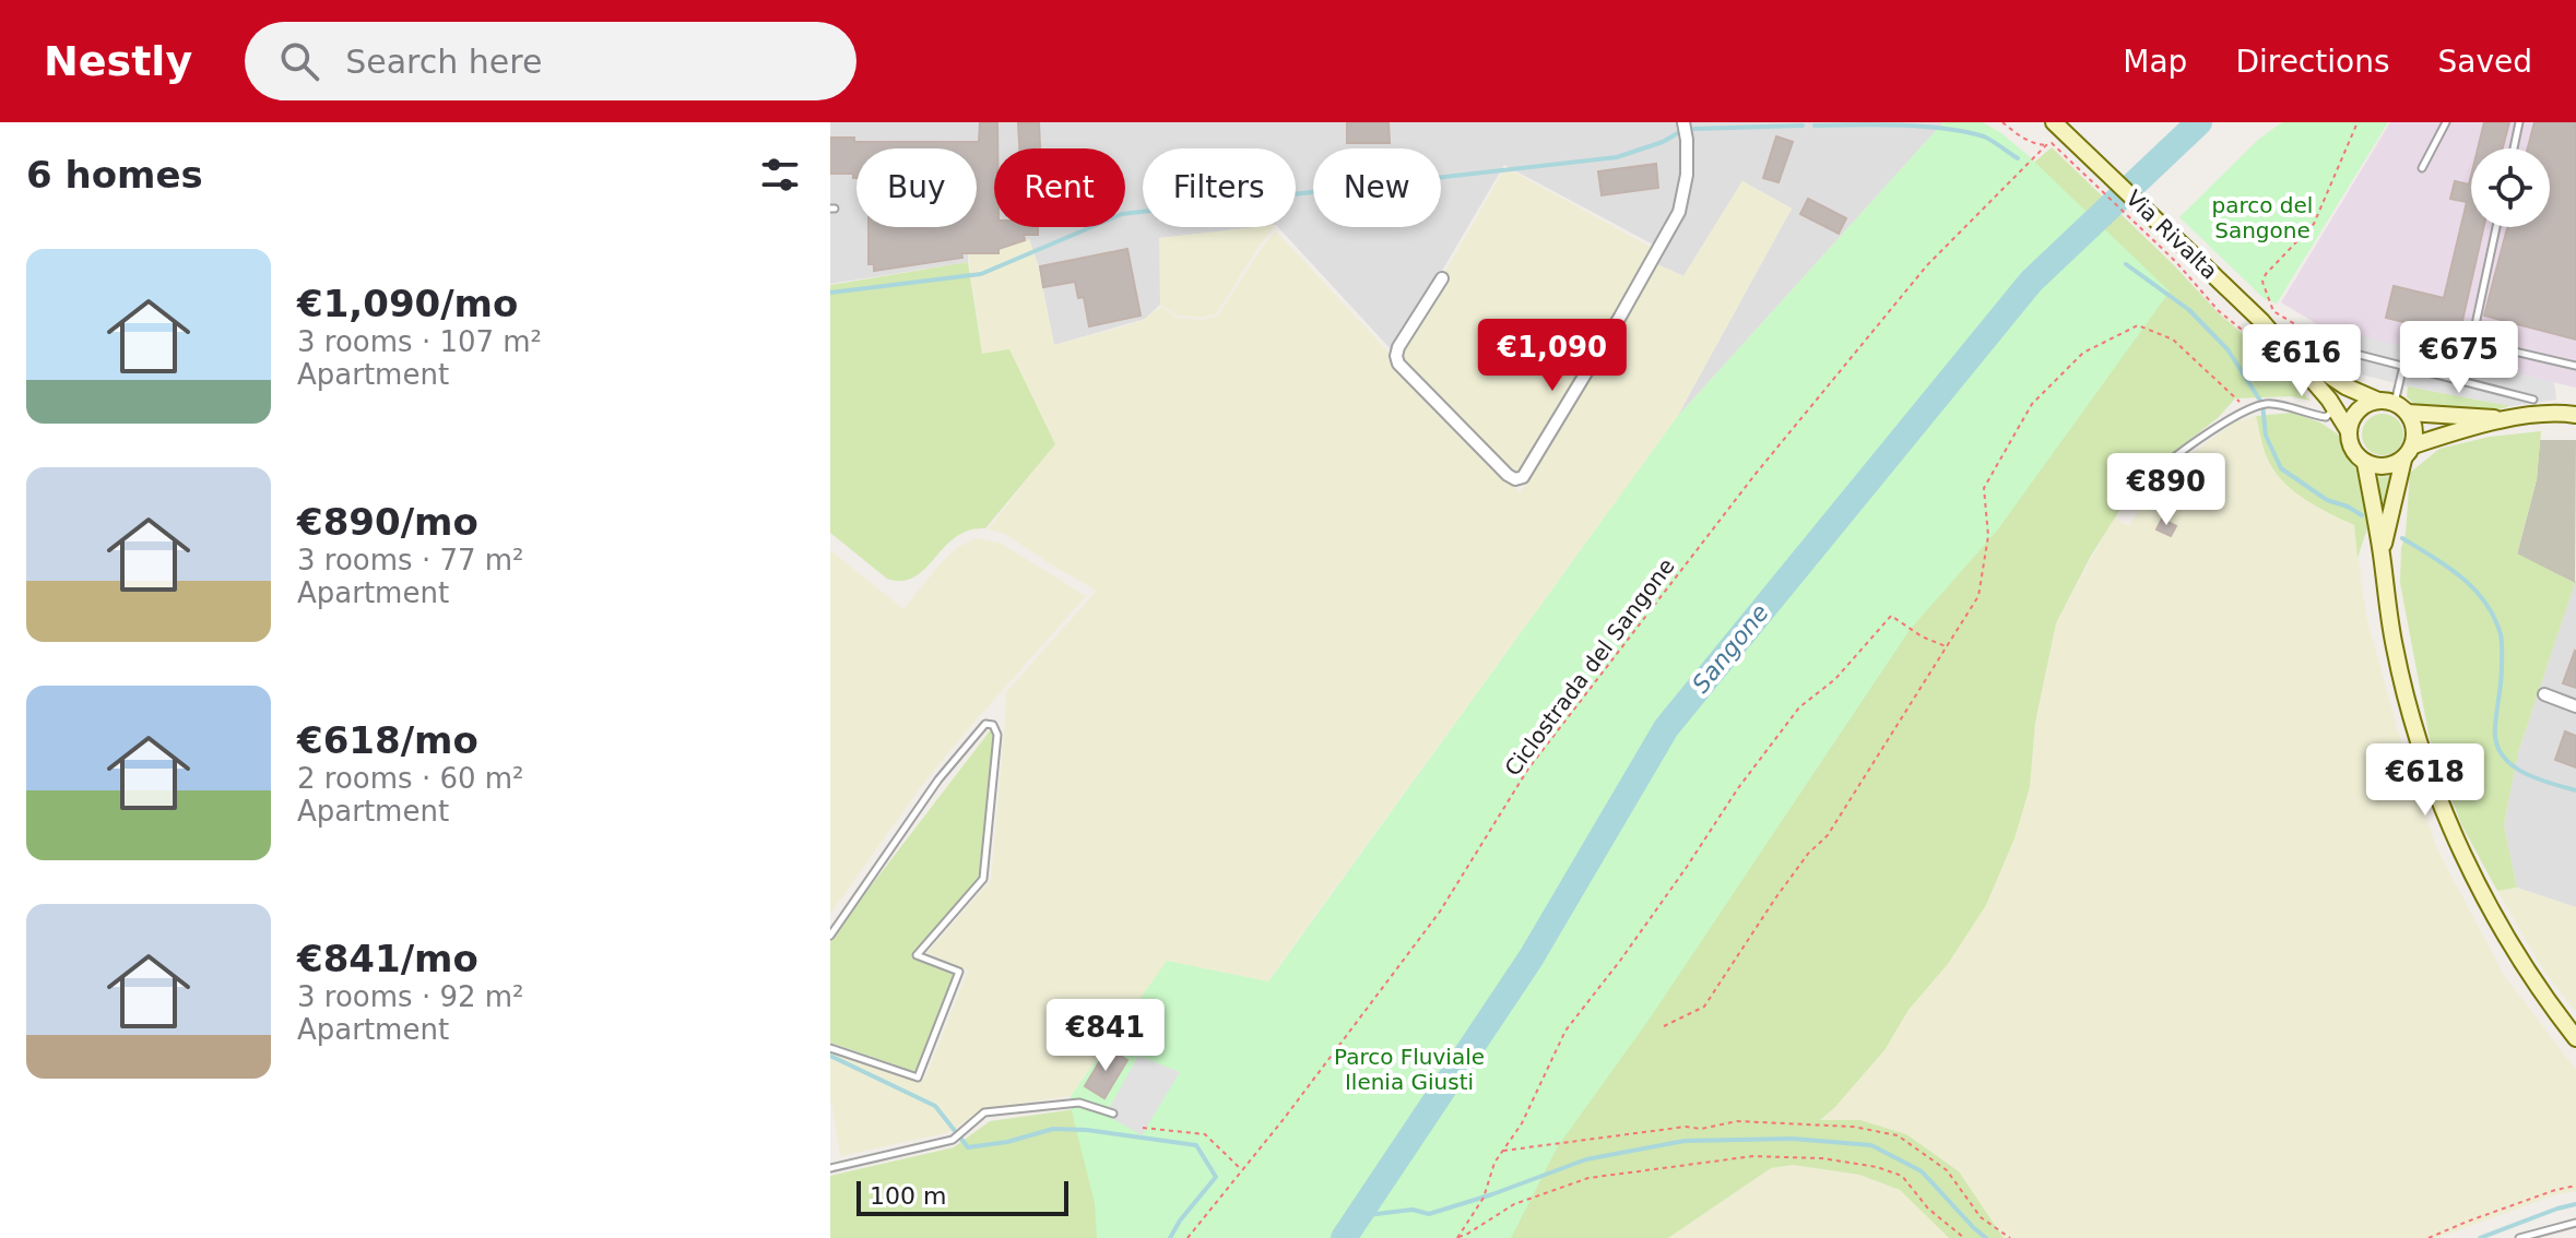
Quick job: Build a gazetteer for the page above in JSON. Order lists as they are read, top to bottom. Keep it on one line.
{"streets":{"main road":["Via Rivalta"],"path":["Ciclostrada del Sangone"]},"water":["Sangone"],"parks":["parco del Sangone","Parco Fluviale Ilenia Giusti"],"scale_bar":"100 m","page":{"header":"Nestly","search":"Search here","nav":["Map","Directions","Saved"],"heading":"6 homes","chip":["Buy","Rent","Filters","New"],"list":[{"name":"€1,090/mo","note":"3 rooms · 107 m² · Apartment"},{"name":"€890/mo","note":"3 rooms · 77 m² · Apartment"},{"name":"€618/mo","note":"2 rooms · 60 m² · Apartment"},{"name":"€841/mo","note":"3 rooms · 92 m² · Apartment"}],"price":["€1,090","€675","€616","€890","€618","€841"],"scale":"100 m"}}
